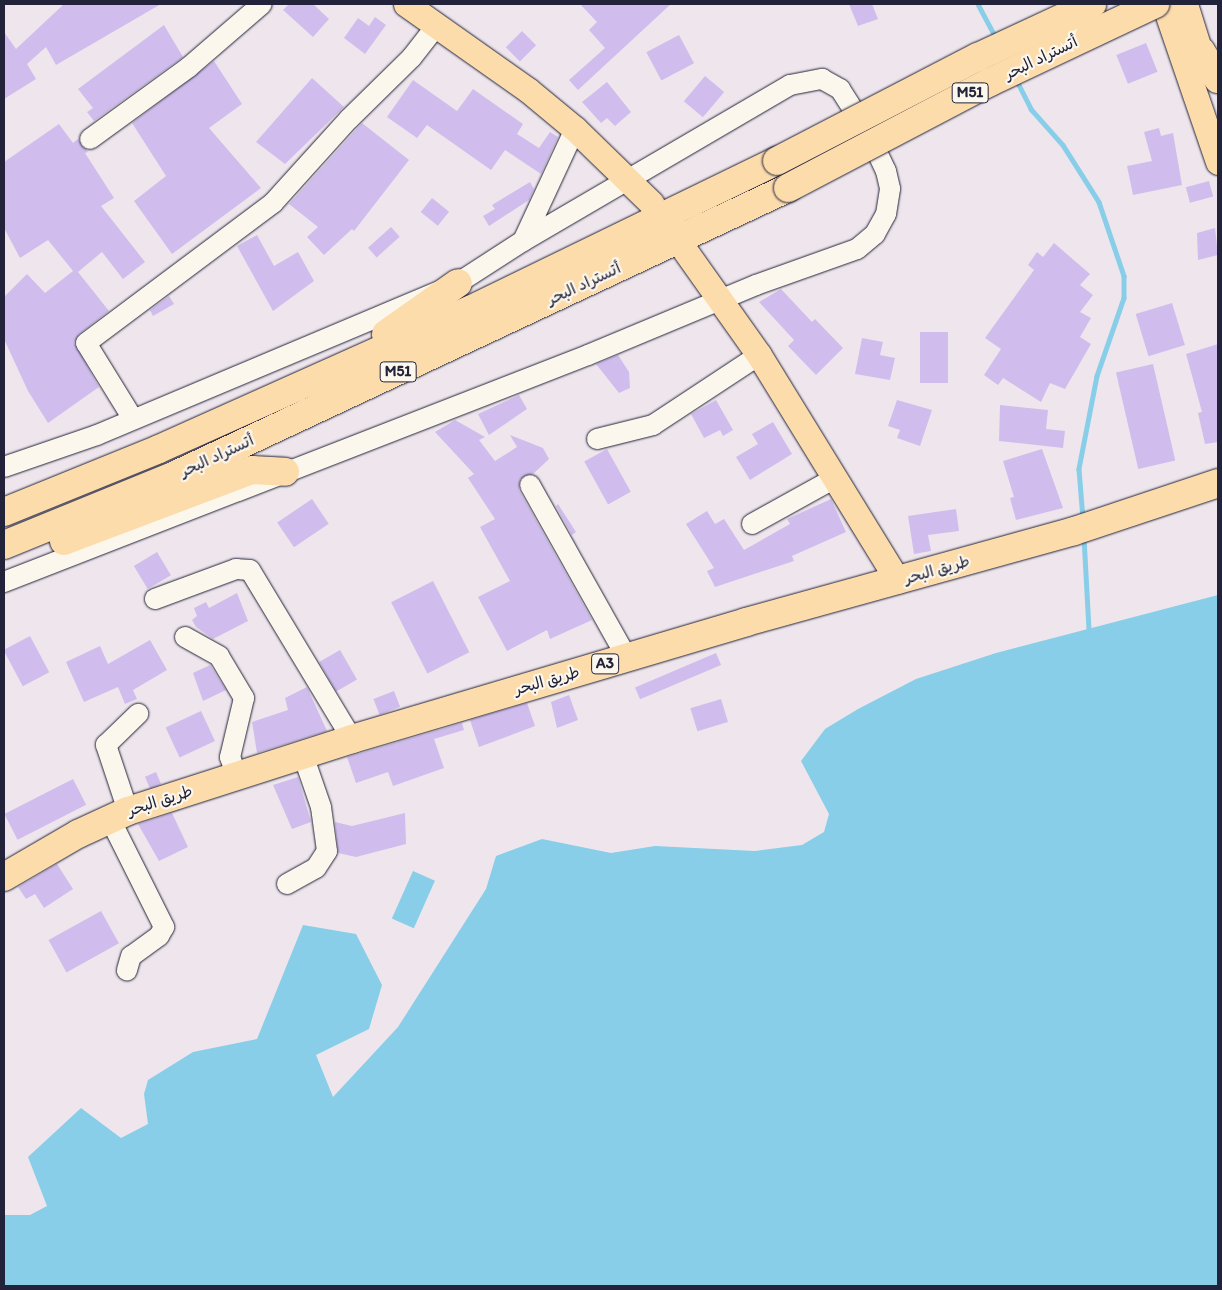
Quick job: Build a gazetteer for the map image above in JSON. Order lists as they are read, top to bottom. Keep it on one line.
{"streets":{"highway":["أتستراد البحر","M51","طريق البحر","A3"]}}
